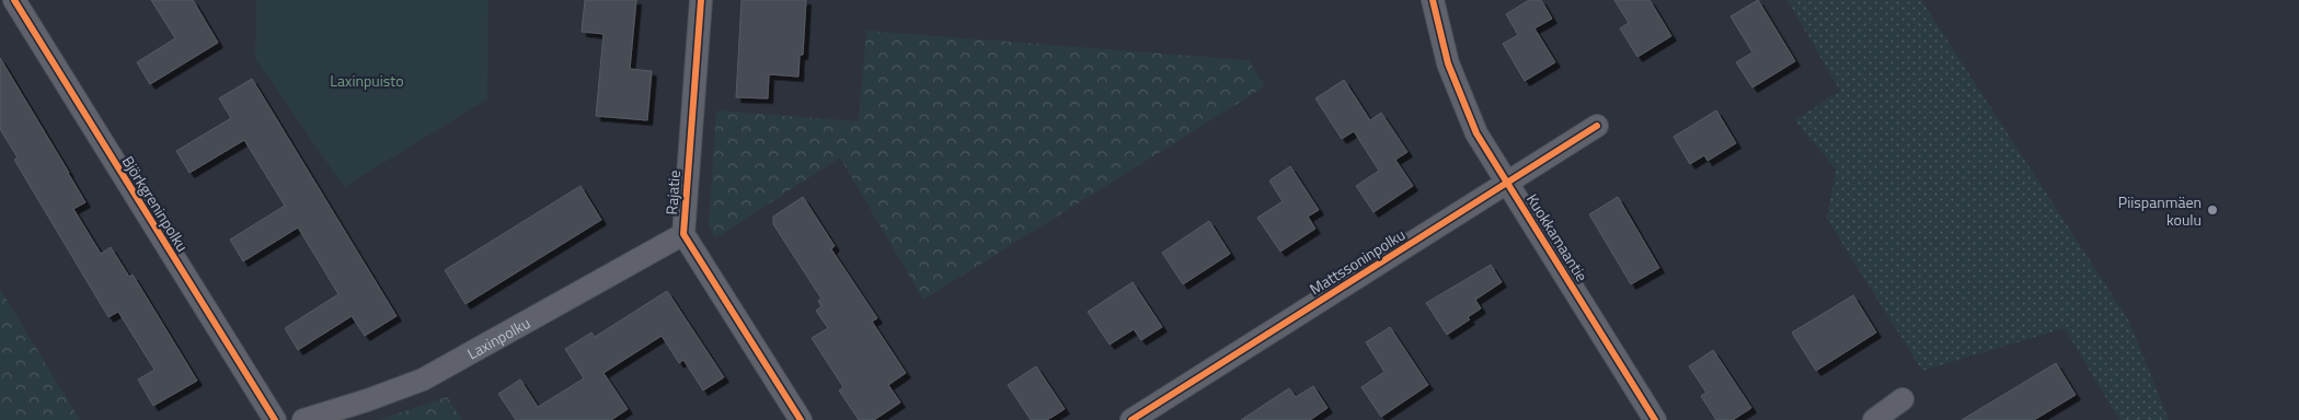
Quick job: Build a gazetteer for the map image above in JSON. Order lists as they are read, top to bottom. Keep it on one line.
{"streets":{"street":["Rajatie","Björkgreninpolku","Kuokkamaantie","Mattssoninpolku","Laxinpolku"]},"crossings":[["Rajatie","Laxinpolku"],["Kuokkamaantie","Mattssoninpolku"]],"parks":["Laxinpuisto"],"places":["Piispanmäen koulu"]}
